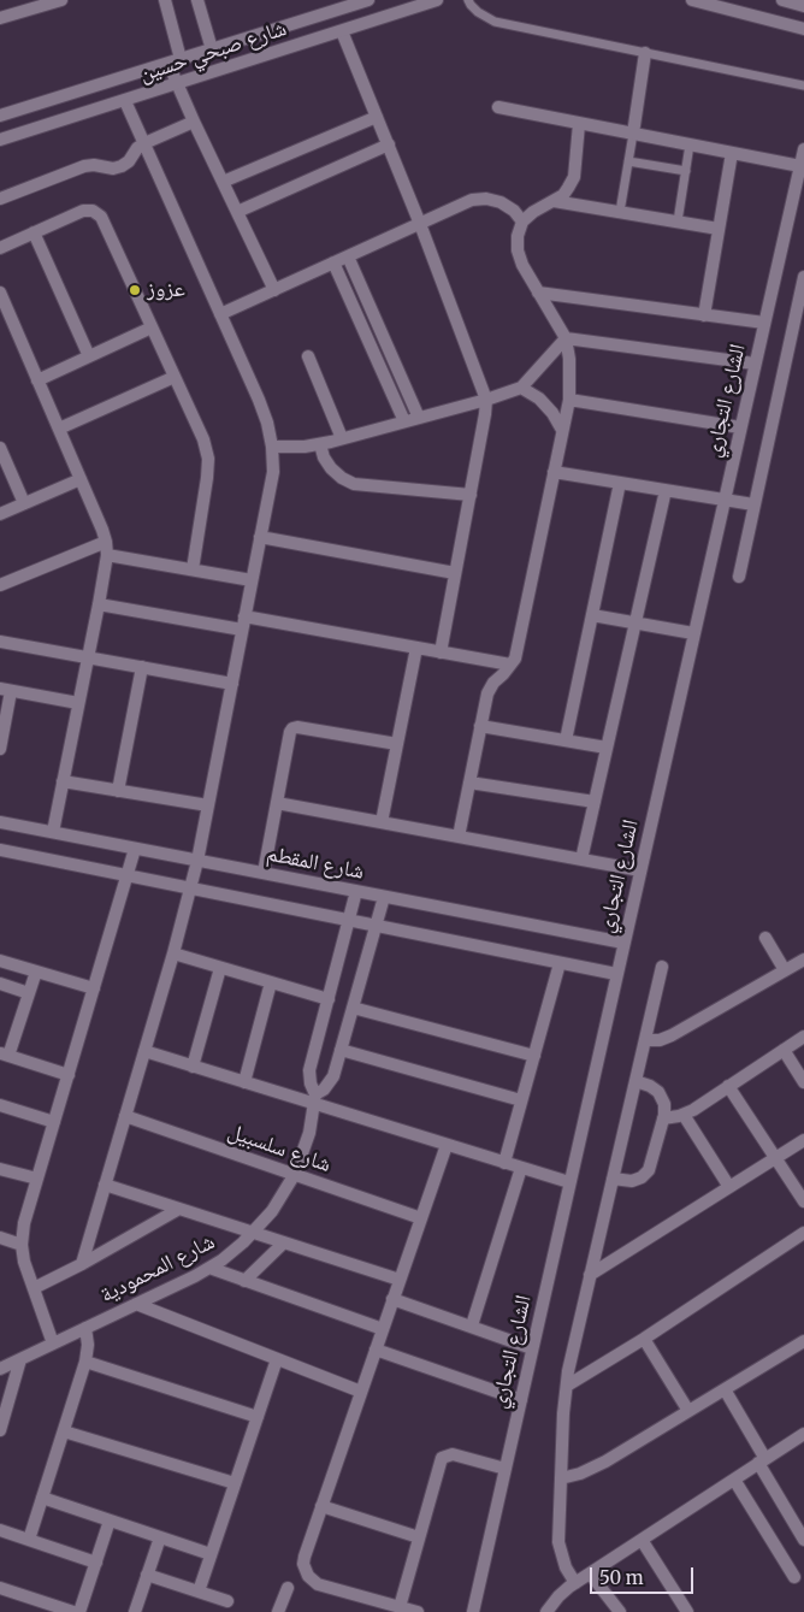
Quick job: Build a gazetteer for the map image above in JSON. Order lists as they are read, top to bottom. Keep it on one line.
{"streets":{"street":["شارع صبحي حسين","الشارع التجاري","شارع المقطم","شارع سلسبيل","شارع المحمودية"]},"crossings":[["الشارع التجاري","شارع المقطم"],["شارع سلسبيل","شارع المحمودية"]],"places":["عزوز"],"scale_bar":"50 m"}
